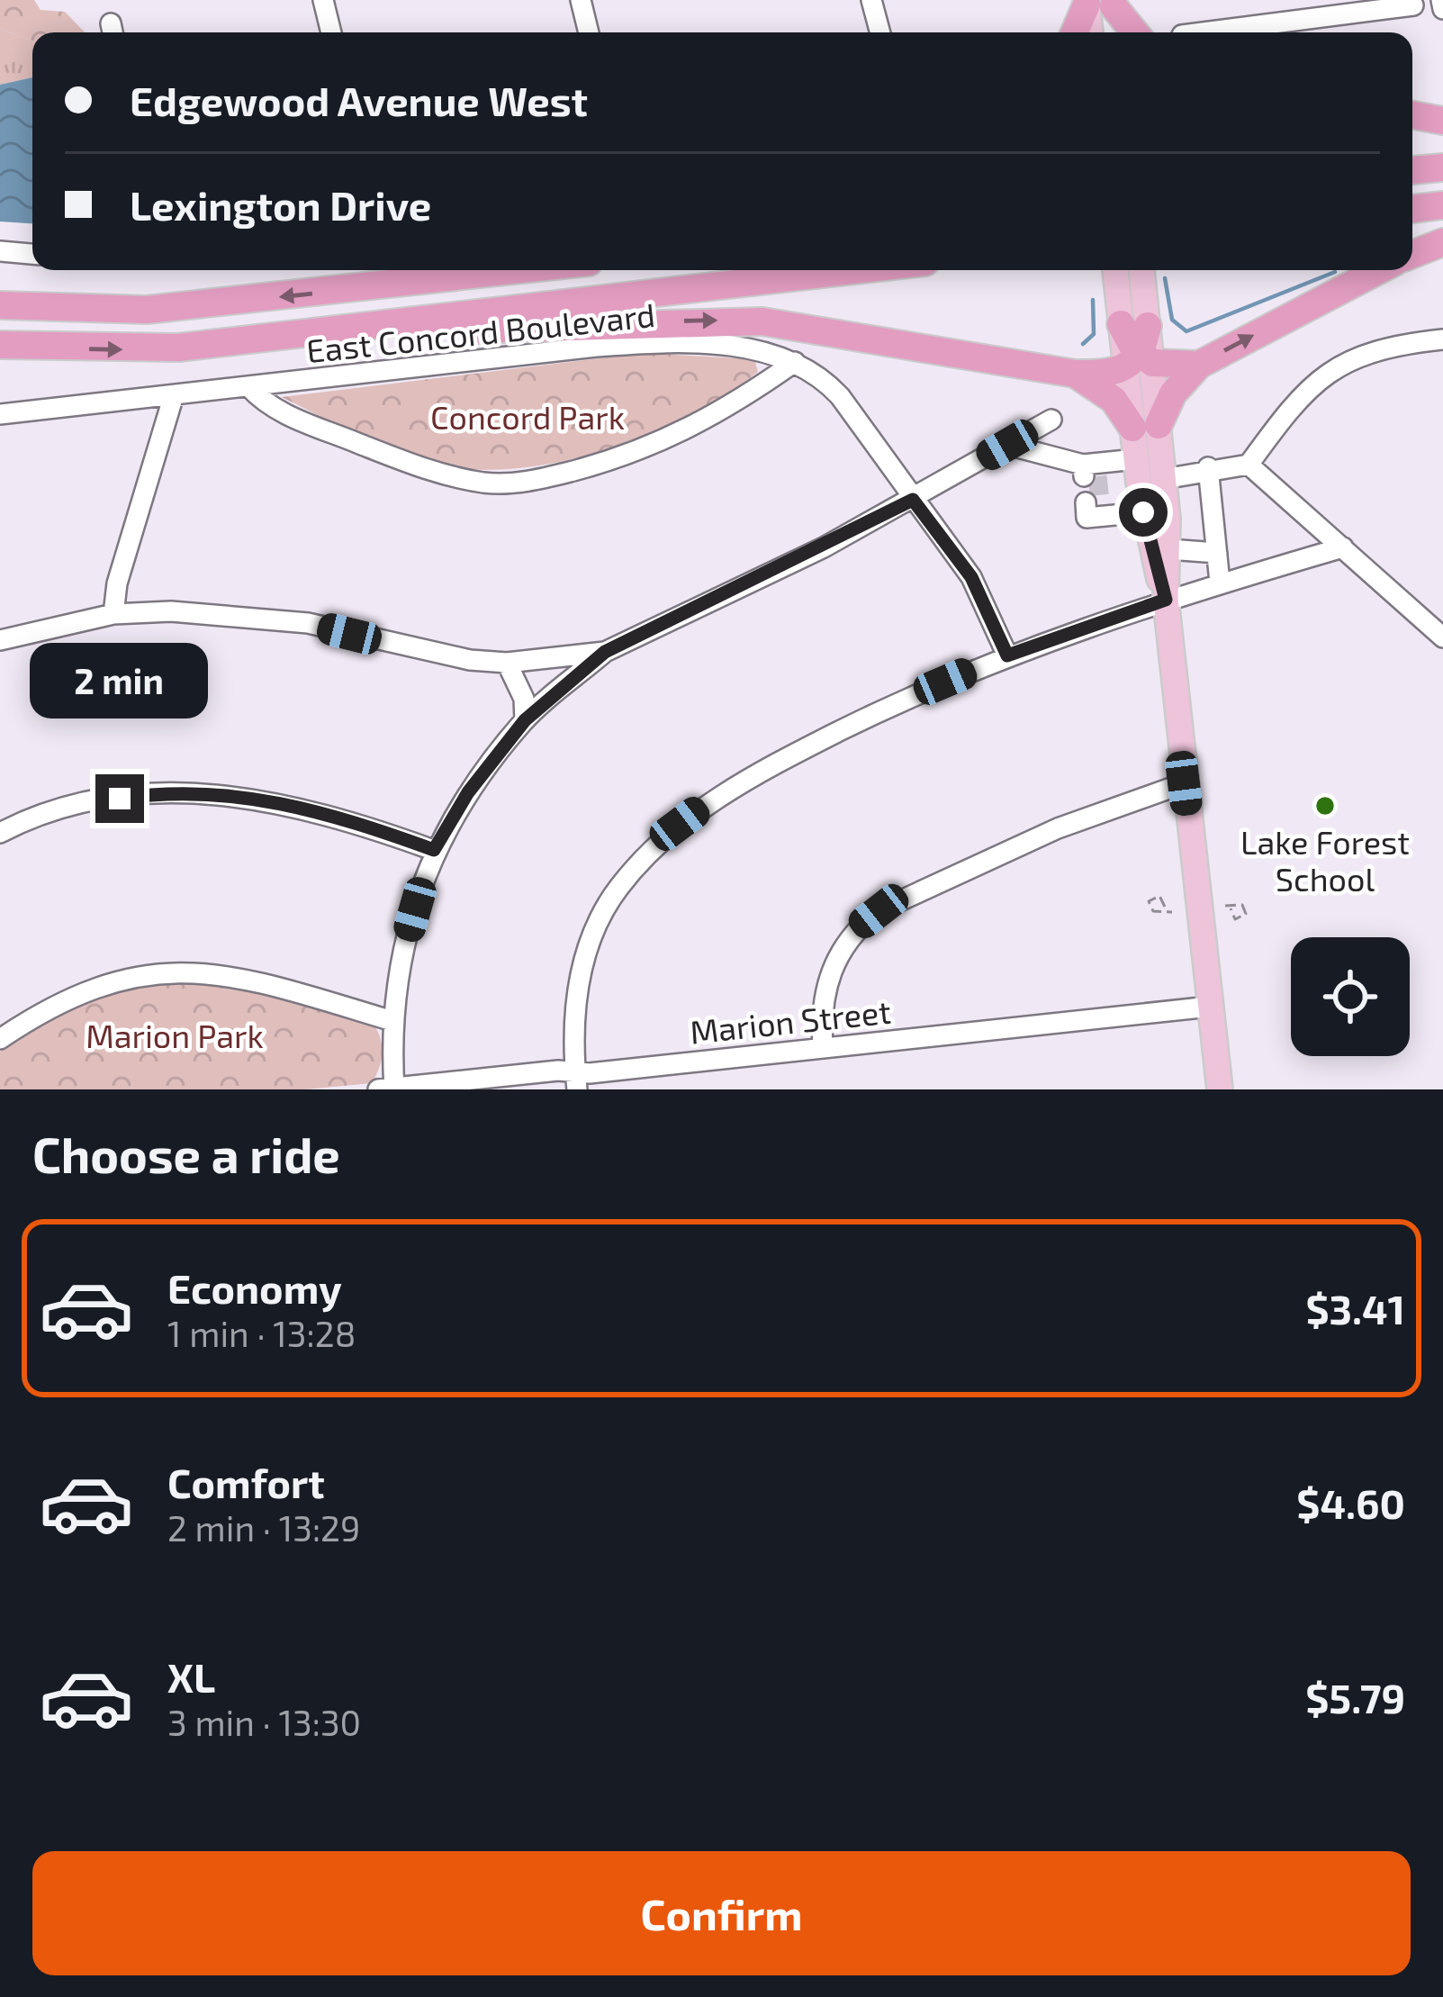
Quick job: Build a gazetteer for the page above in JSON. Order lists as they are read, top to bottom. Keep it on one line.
{"streets":{"street":["East Concord Boulevard","Marion Street"]},"parks":["Concord Park","Marion Park"],"places":["Lake Forest School"],"page":{"banner":["Edgewood Avenue West","Lexington Drive"],"bubble":"2 min","heading":"Choose a ride","list":[{"name":"Economy","note":"1 min · 13:28","value":"$3.41"},{"name":"Comfort","note":"2 min · 13:29","value":"$4.60"},{"name":"XL","note":"3 min · 13:30","value":"$5.79"}],"buttons":"Confirm"}}
